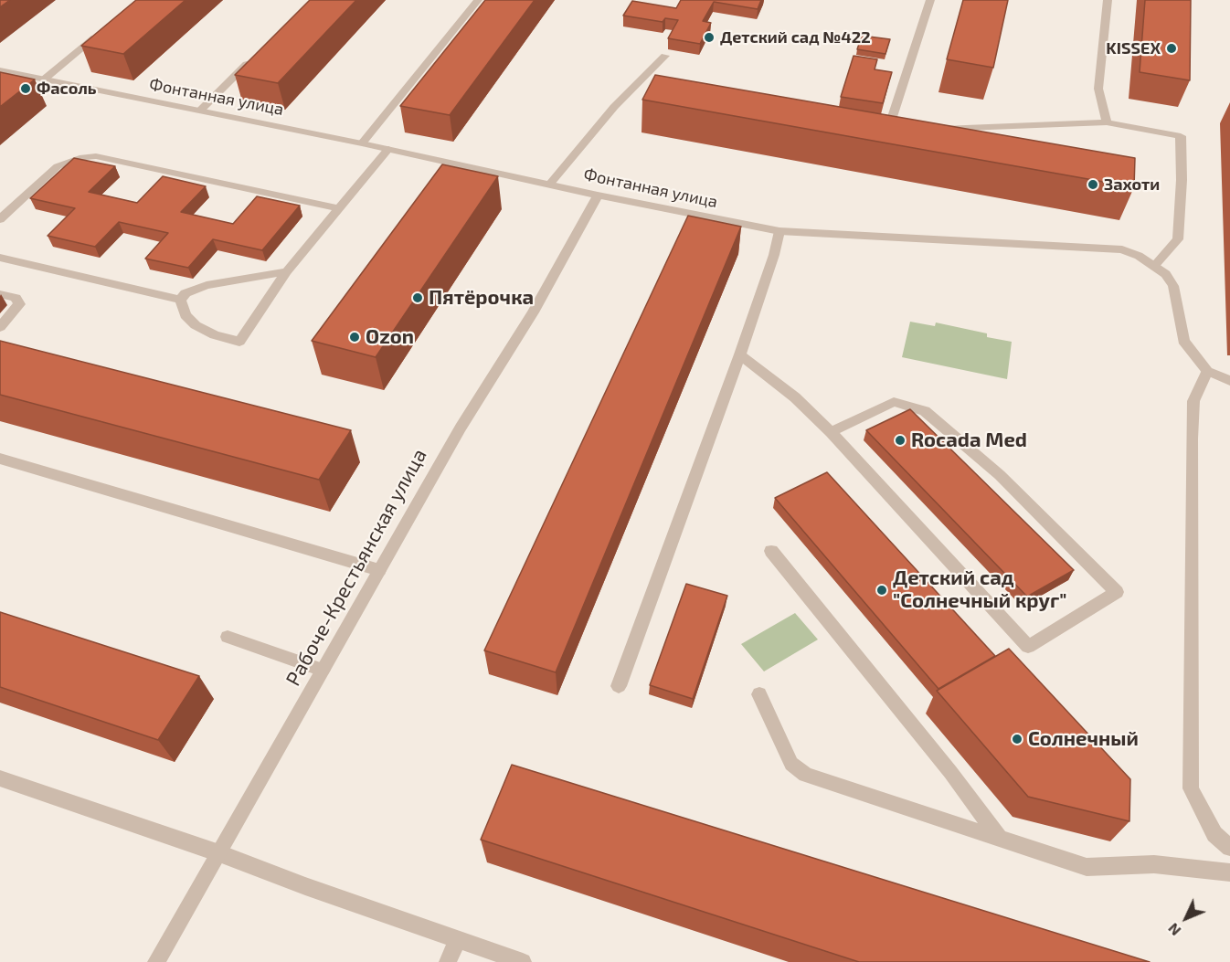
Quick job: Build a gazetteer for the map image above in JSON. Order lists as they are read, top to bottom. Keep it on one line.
{"streets":{"street":["Фонтанная улица","Рабоче-Крестьянская улица"]},"crossings":[["Фонтанная улица","Рабоче-Крестьянская улица"]],"places":["Детский сад №422","KISSEX","Фасоль","Захоти","Пятёрочка","Ozon","Rocada Med","Детский сад \"Солнечный круг\"","Солнечный"],"north":"bottom left"}
